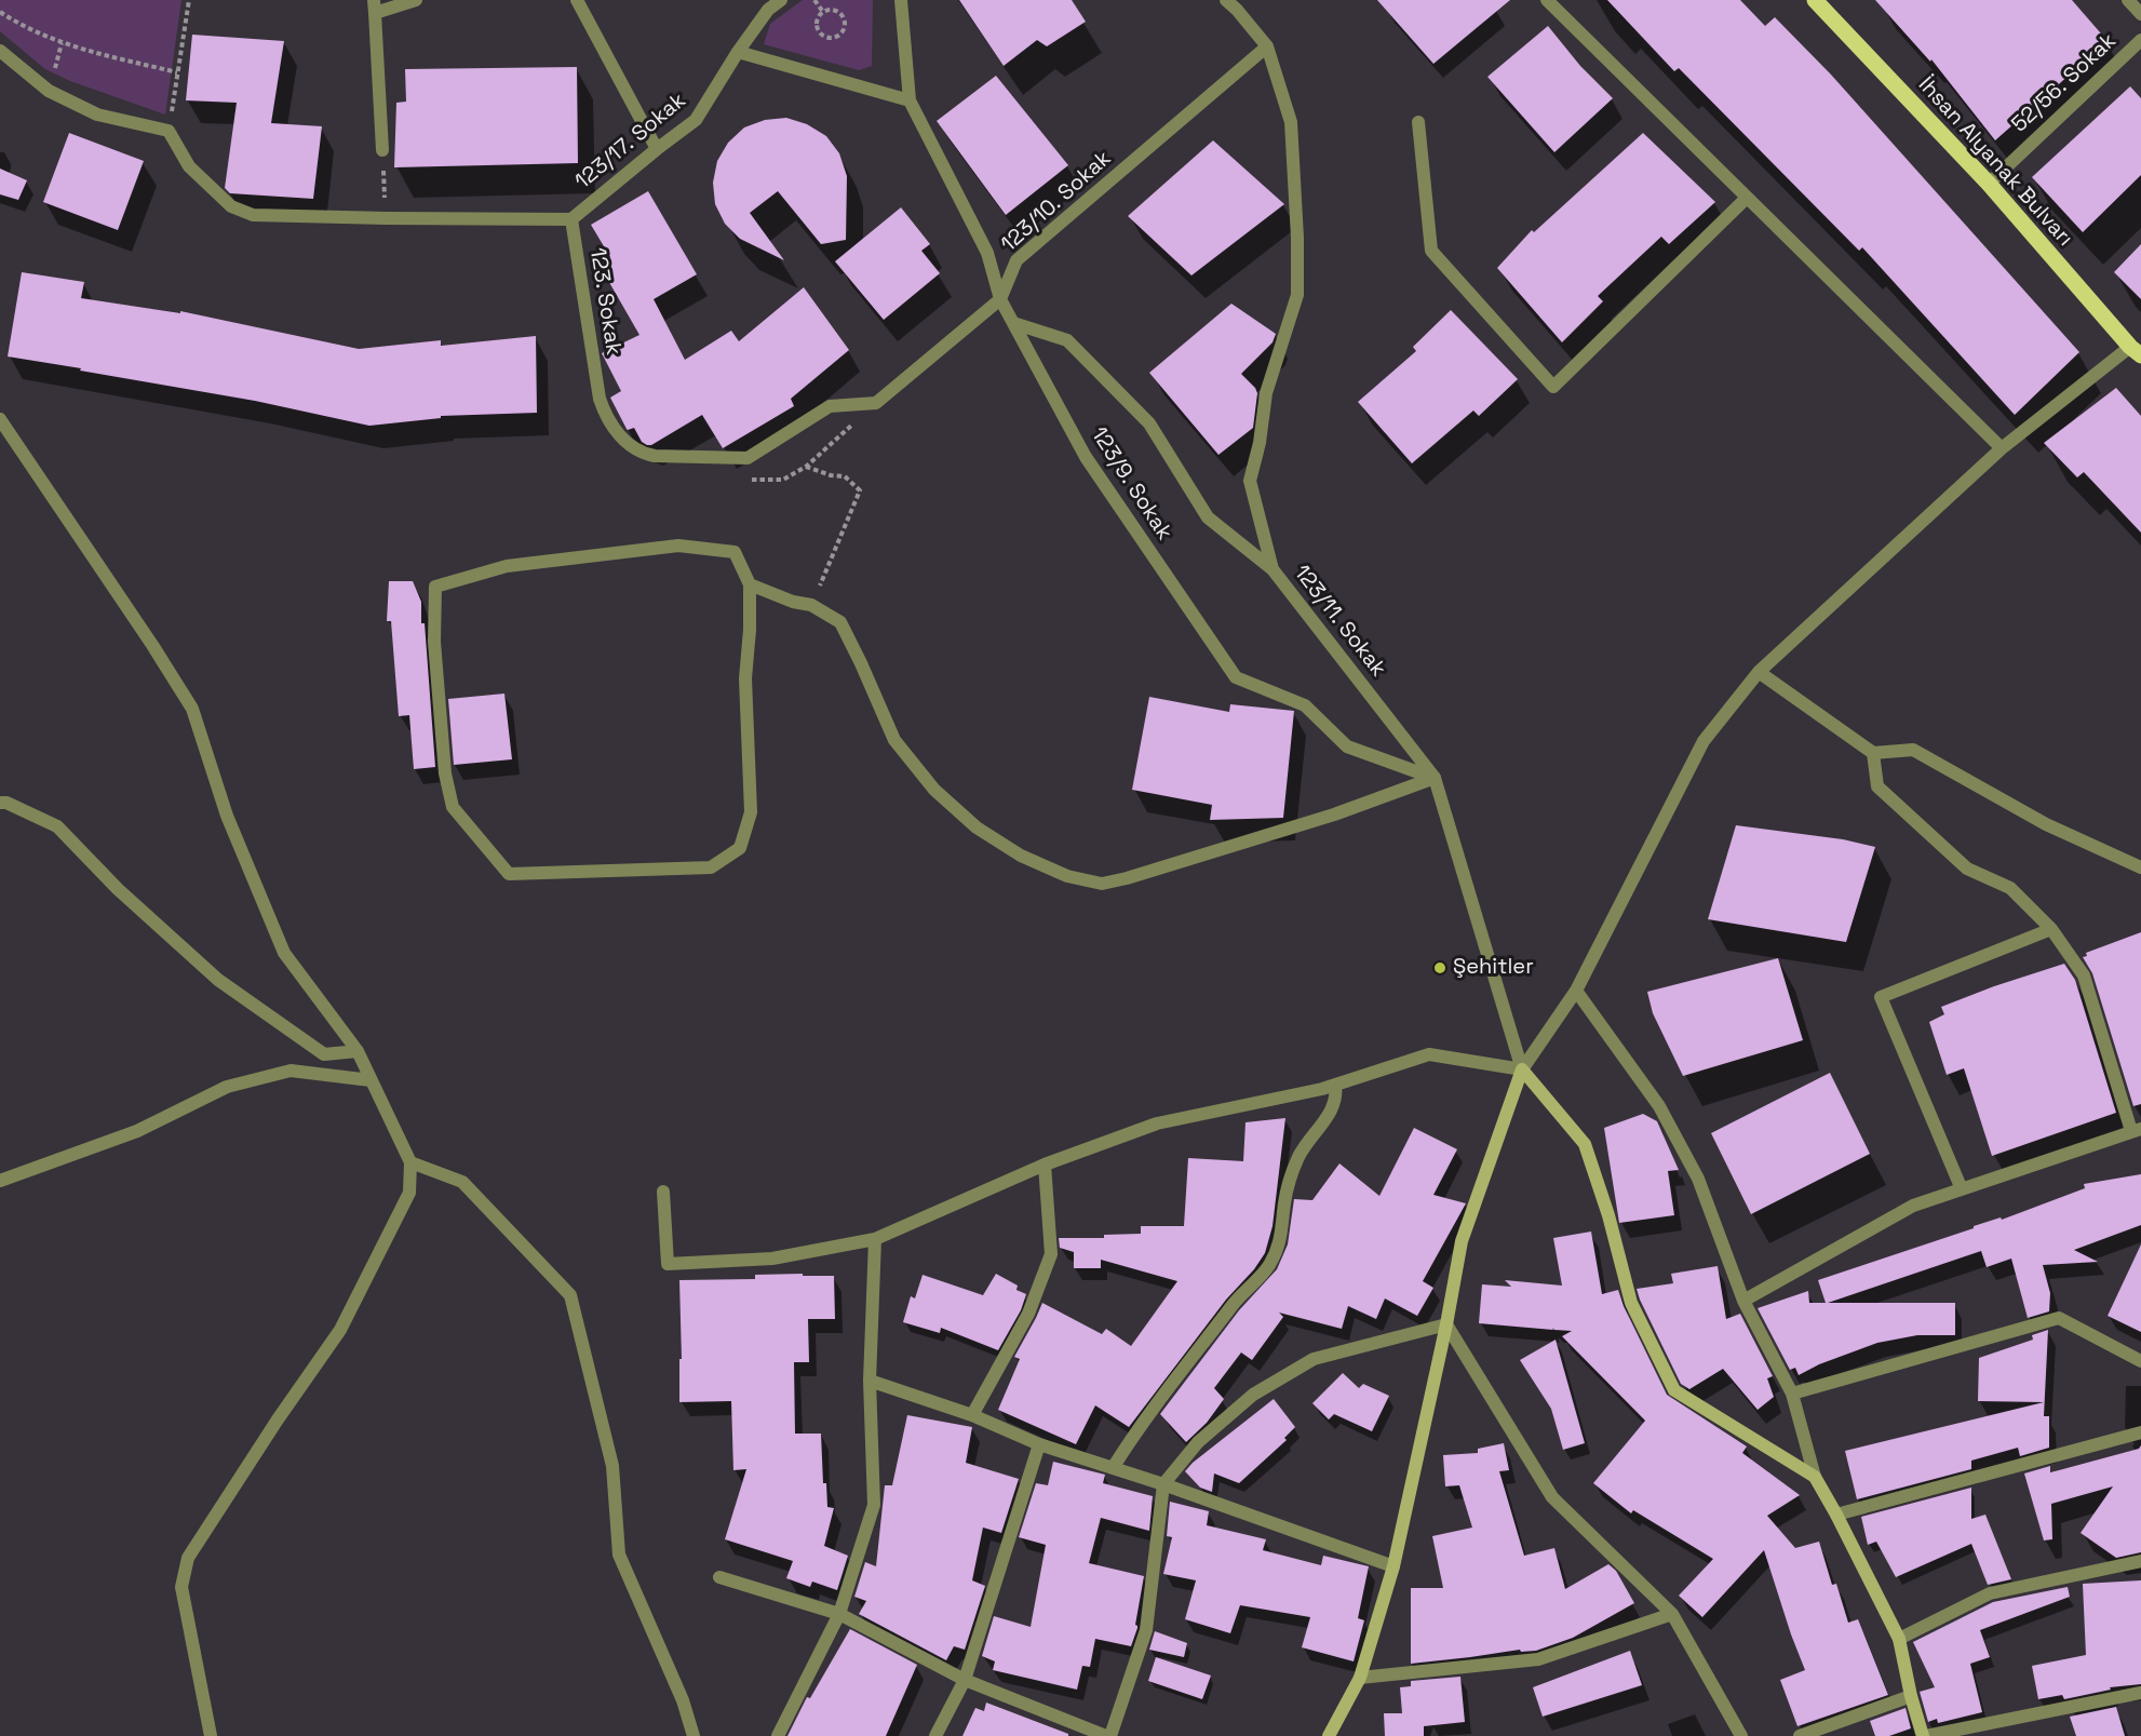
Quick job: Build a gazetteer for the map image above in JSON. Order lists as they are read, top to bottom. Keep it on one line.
{"streets":{"main road":["İhsan Alyanak Bulvarı"],"street":["52/56. Sokak","123/17. Sokak","123/10. Sokak","123. Sokak","123/9. Sokak","123/11. Sokak"]},"crossings":[["52/56. Sokak","İhsan Alyanak Bulvarı"],["123/17. Sokak","123. Sokak"],["123/10. Sokak","123. Sokak"],["123/10. Sokak","123/9. Sokak"],["123/10. Sokak","123/11. Sokak"],["123/9. Sokak","123/11. Sokak"]],"places":["Şehitler"]}
